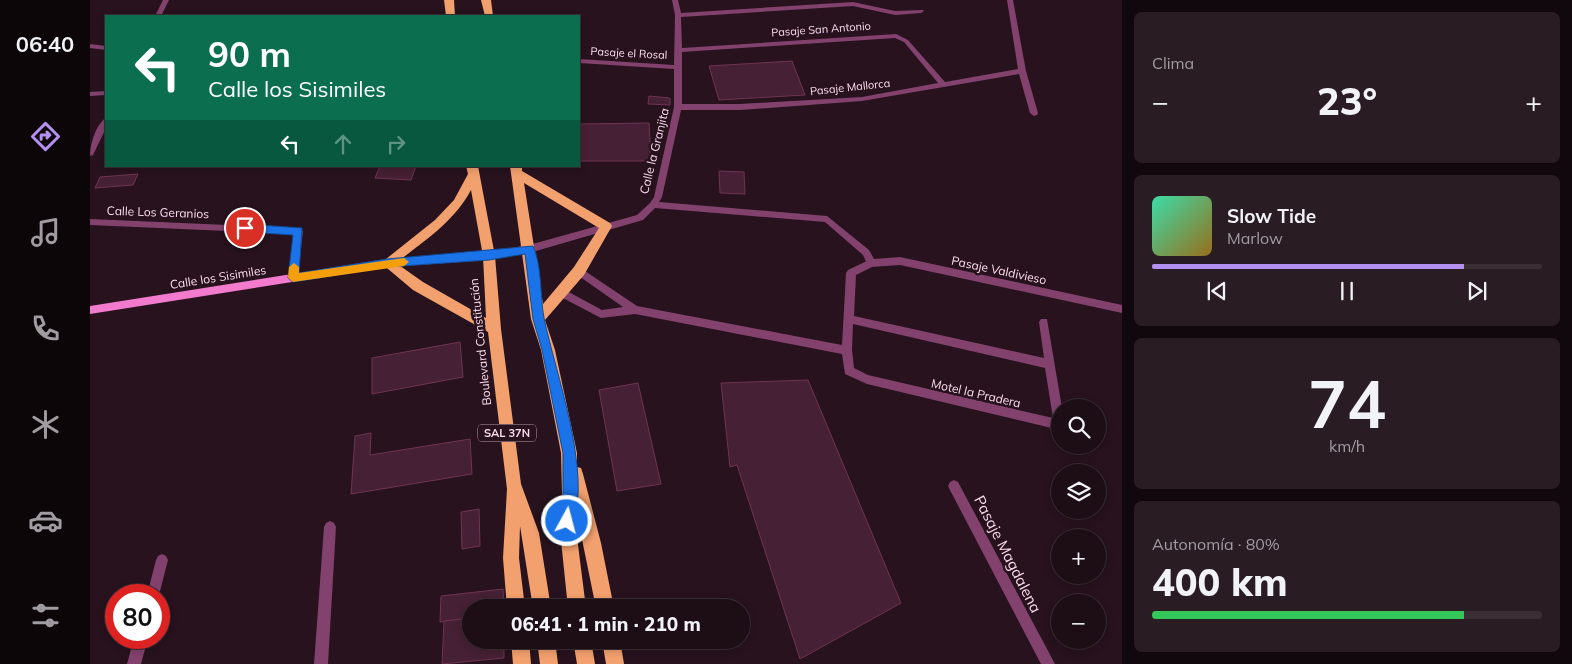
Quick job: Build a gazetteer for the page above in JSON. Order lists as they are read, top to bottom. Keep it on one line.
{"streets":{"highway":["Boulevard Constitución","SAL 37N"],"main road":["Calle los Sisimiles"],"street":["Pasaje San Antonio","Pasaje el Rosal","Pasaje Mallorca","Calle la Granjita","Calle Los Geranios","Pasaje Valdivieso","Motel la Pradera","Pasaje Magdalena"]},"crossings":[["Pasaje San Antonio","Pasaje Mallorca"],["Pasaje San Antonio","Calle la Granjita"],["Pasaje el Rosal","Calle la Granjita"],["Pasaje Mallorca","Calle la Granjita"],["Calle la Granjita","Calle los Sisimiles"],["Calle Los Geranios","Calle los Sisimiles"],["Pasaje Valdivieso","Motel la Pradera"],["Calle los Sisimiles","Boulevard Constitución"]],"page":{"tabs":"06:40","tile":["Clima",["74","km/h"],["Autonomía · 80%","400 km"]],"turn":["90 m","Calle los Sisimiles"],"heat":["−","23°","+"],"song":["Slow Tide","Marlow"],"map_buttons":["+","−"],"limit":"80","trip":"06:41 · 1 min · 210 m"}}
